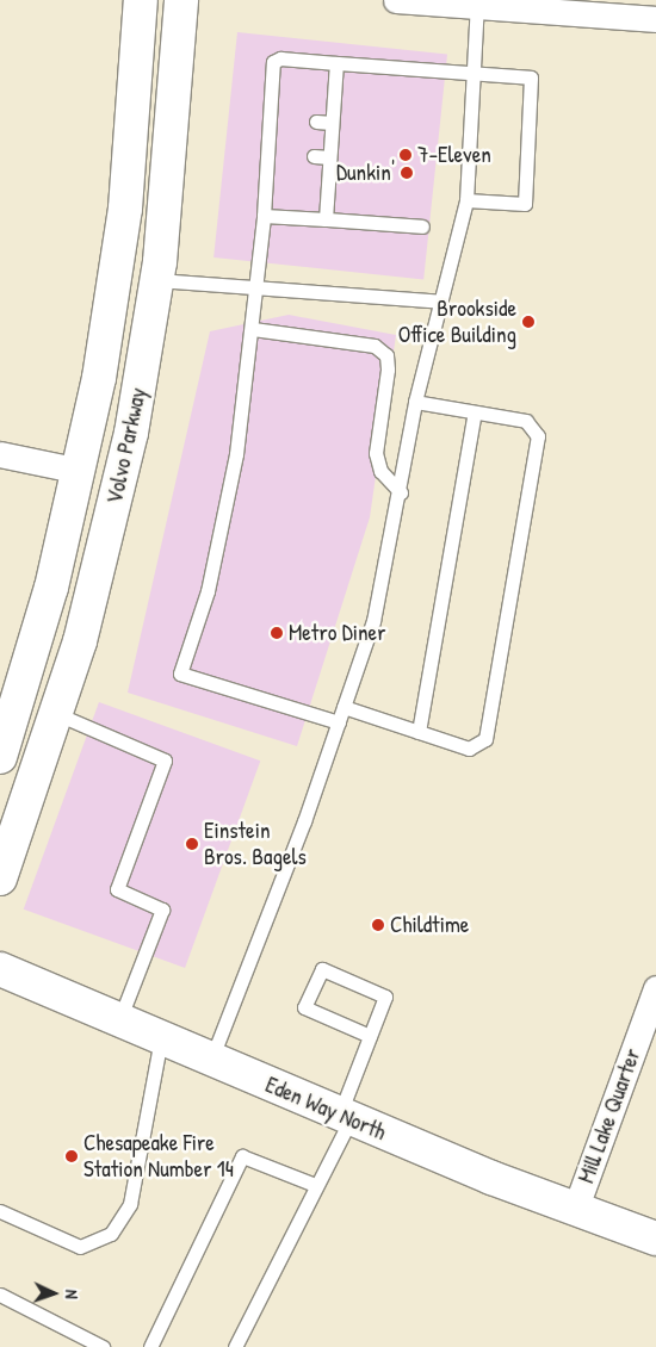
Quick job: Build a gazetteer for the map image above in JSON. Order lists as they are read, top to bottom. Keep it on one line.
{"streets":{"main road":["Volvo Parkway","Eden Way North"],"street":["Mill Lake Quarter"]},"crossings":[["Eden Way North","Mill Lake Quarter"]],"places":["7-Eleven","Dunkin'","Brookside Office Building","Metro Diner","Einstein Bros. Bagels","Childtime","Chesapeake Fire Station Number 14"],"north":"right"}
